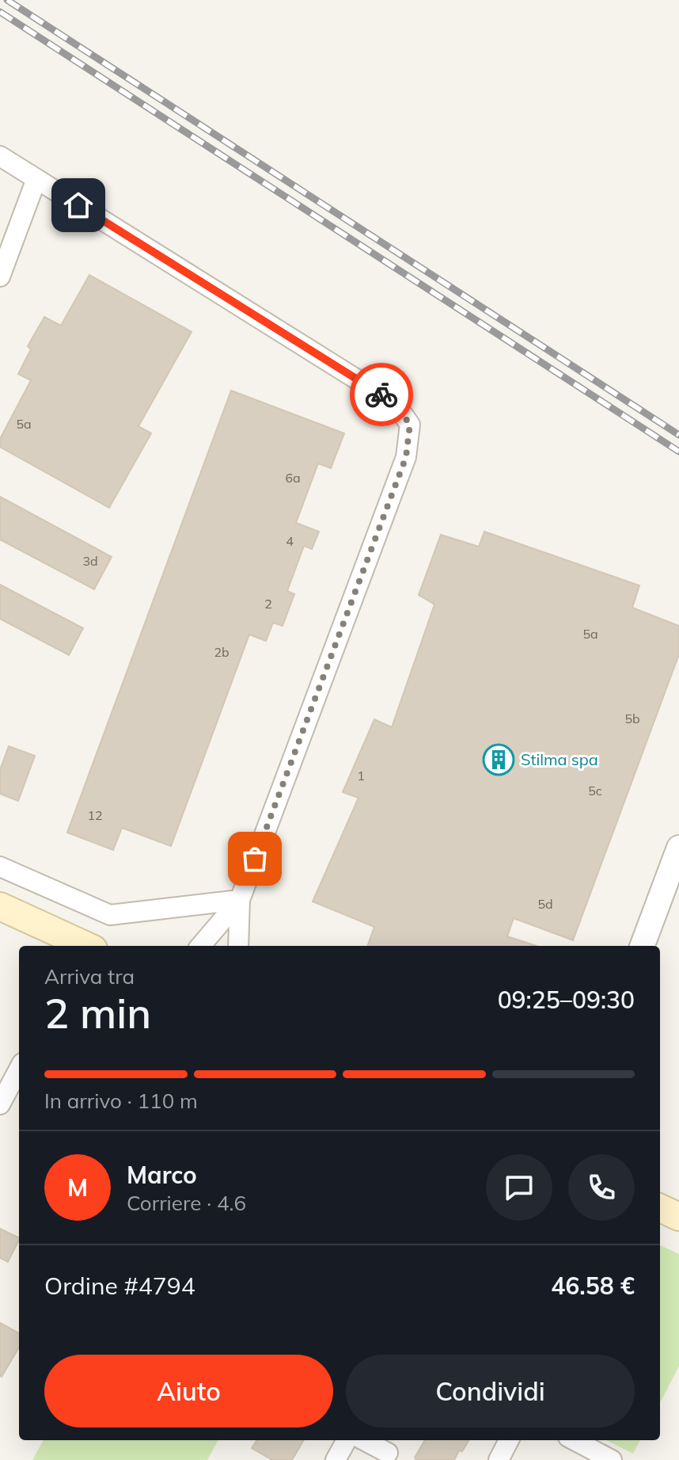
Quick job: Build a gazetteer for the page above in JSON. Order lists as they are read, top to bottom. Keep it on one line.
{"places":{"building":["Stilma spa"]},"house_numbers":["5a","6a","4","3d","2","5a","2b","5b","1","5c","12","5d"],"page":{"heading":["2 min","Arriva tra","09:25–09:30"],"panel":["Marco","Corriere · 4.6","Ordine #4794","46.58 €"],"bar":"In arrivo · 110 m","round":"M","buttons":["Aiuto","Condividi"]}}
